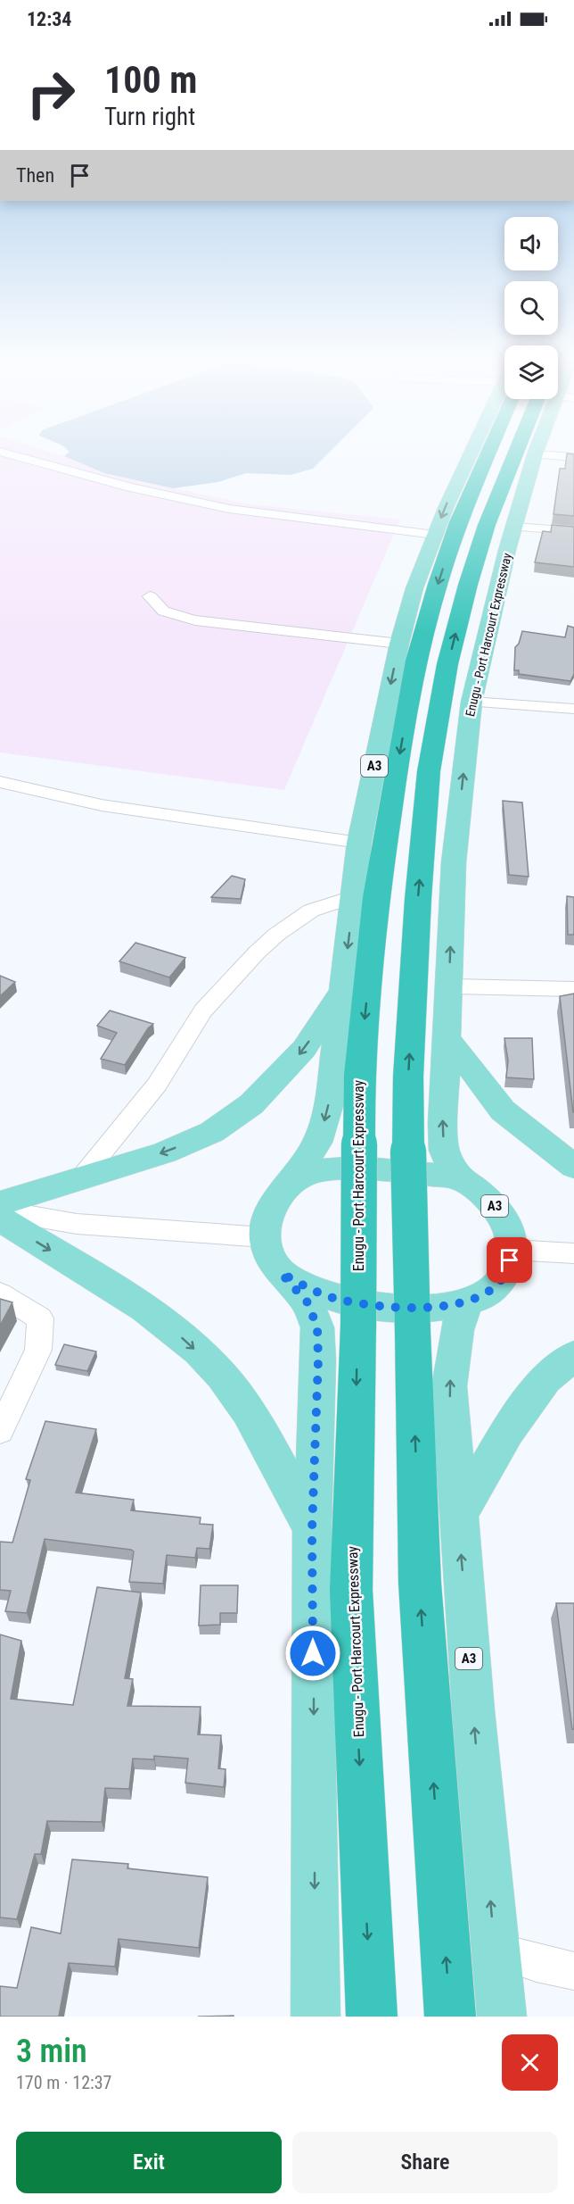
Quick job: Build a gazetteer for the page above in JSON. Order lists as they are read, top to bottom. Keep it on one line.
{"streets":{"highway":["Enugu - Port Harcourt Expressway","A3"]},"crossings":[["Enugu - Port Harcourt Expressway","A3"]],"page":{"status":"12:34","turn":["100 m","Turn right"],"then":"Then","heading":["3 min","170 m · 12:37"],"buttons":["Exit","Share"]}}
